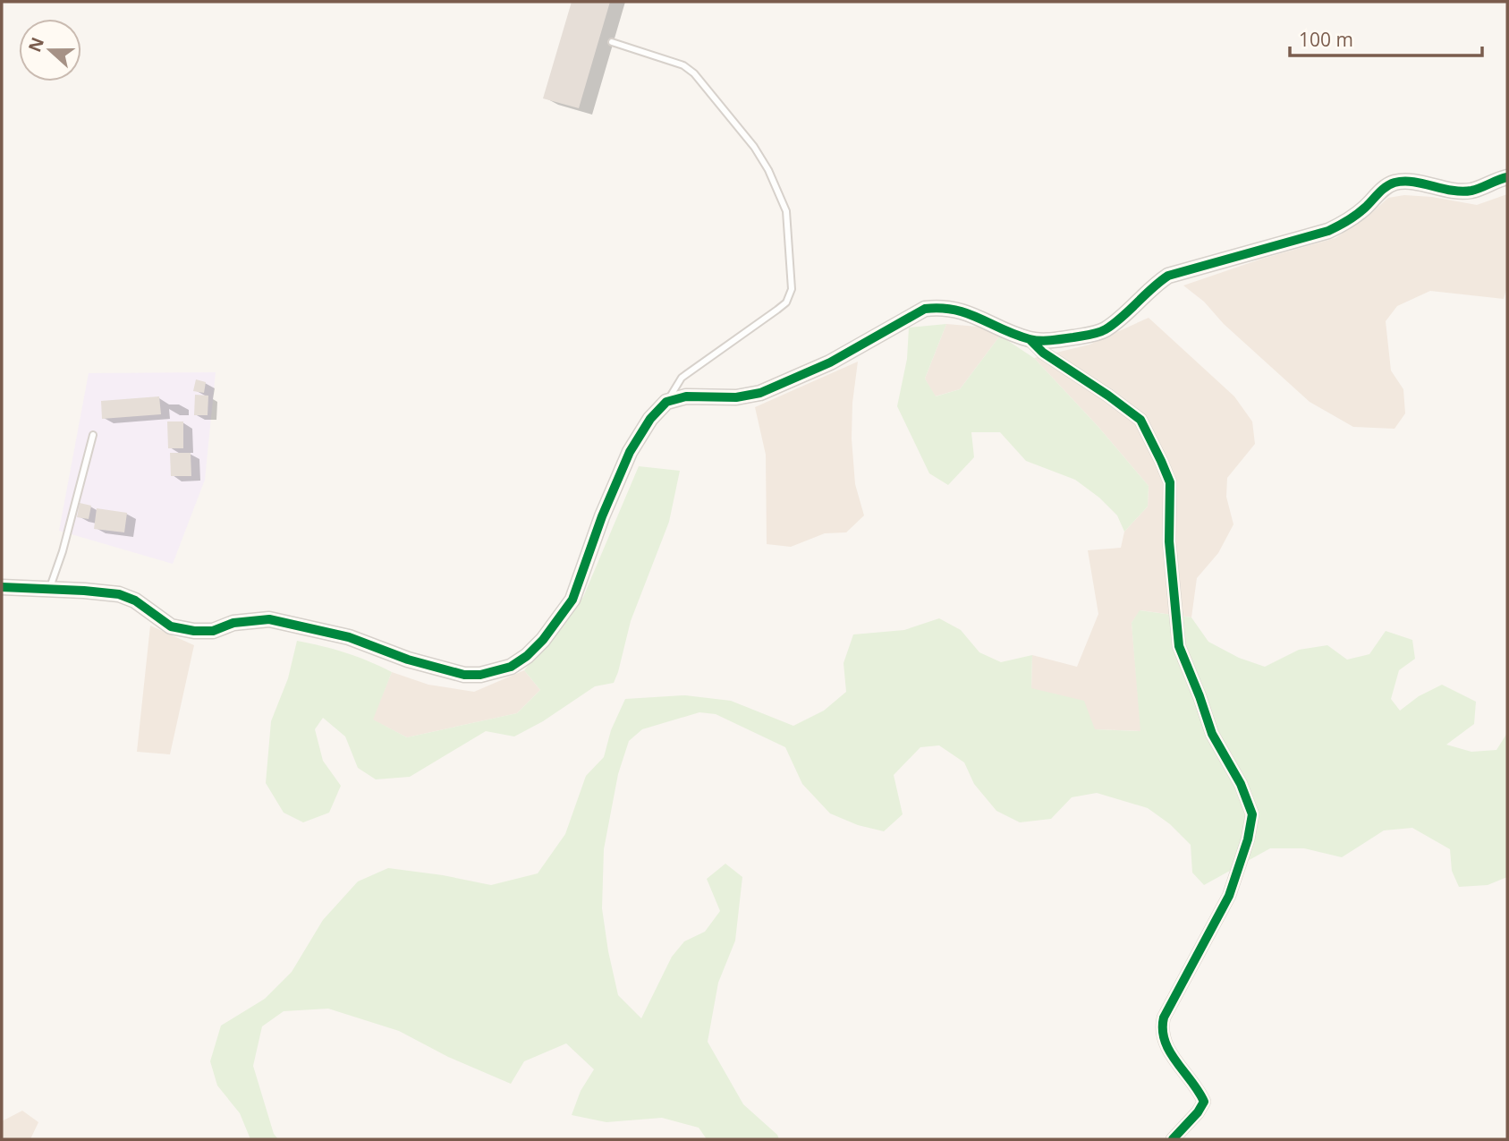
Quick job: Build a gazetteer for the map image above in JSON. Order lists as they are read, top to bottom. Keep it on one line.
{"scale_bar":"100 m","north":"left"}
